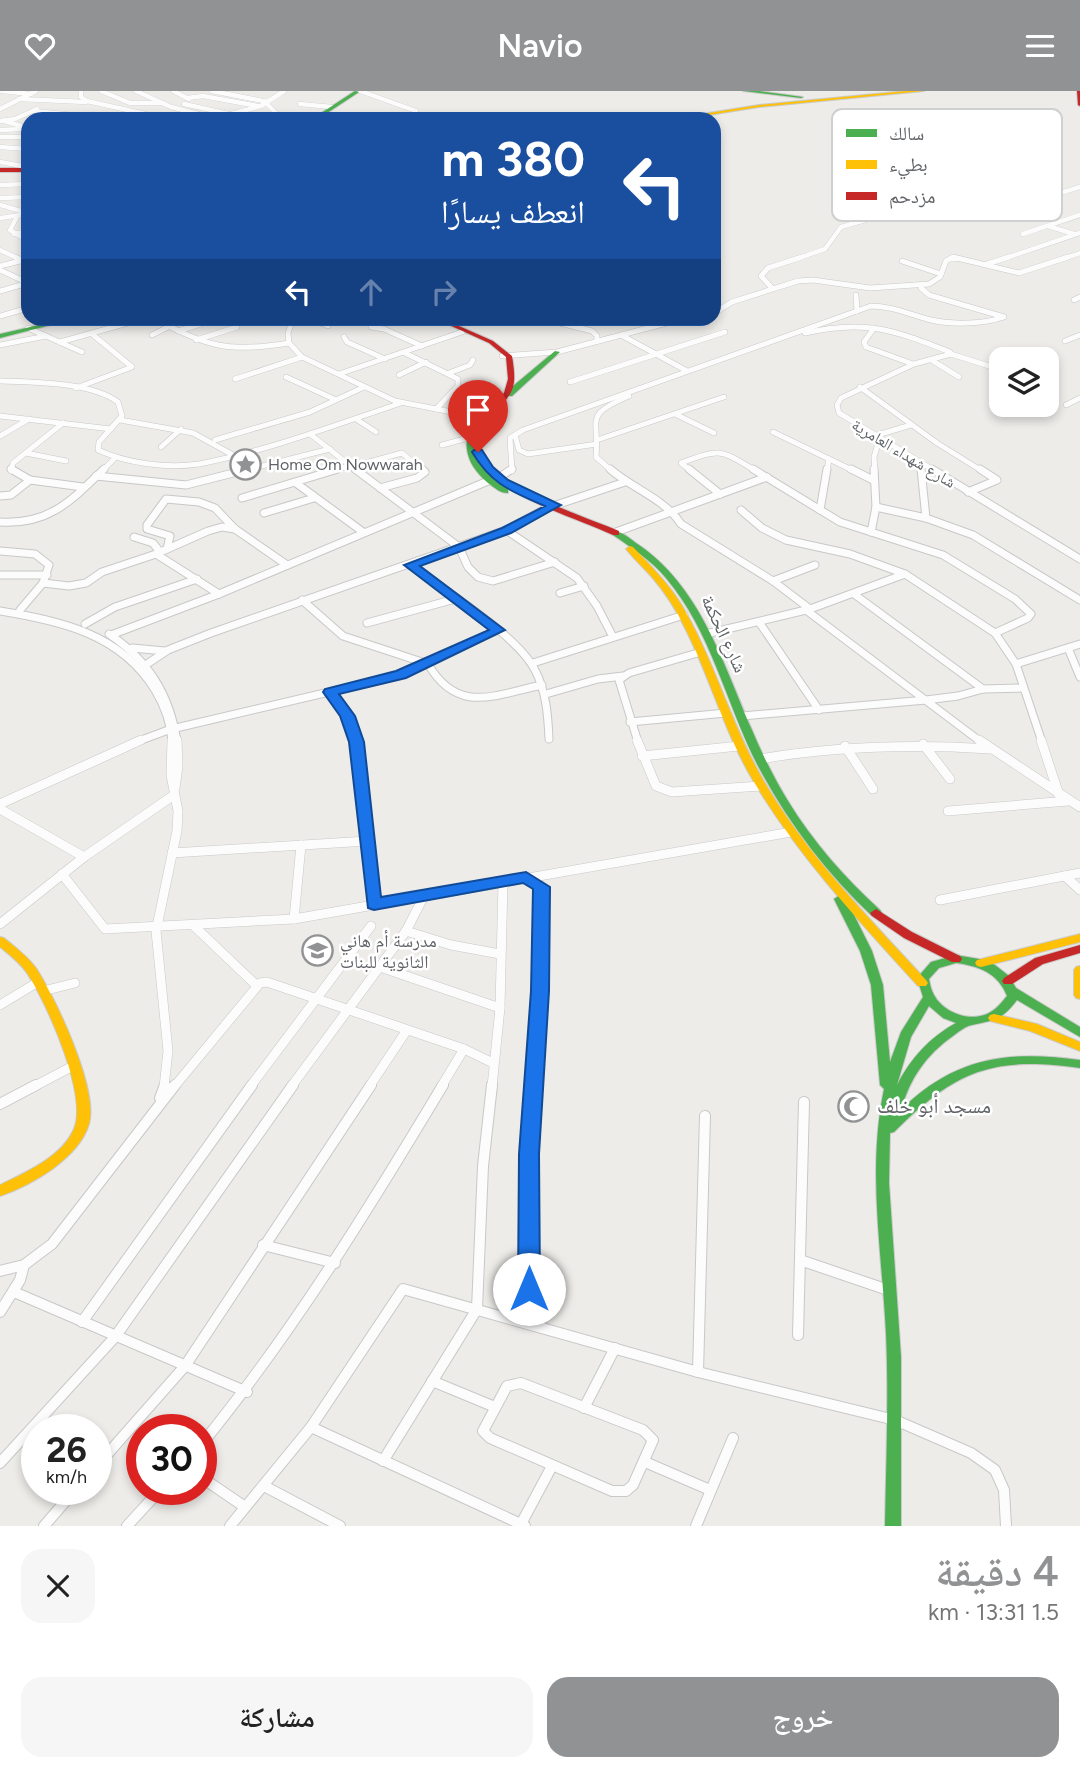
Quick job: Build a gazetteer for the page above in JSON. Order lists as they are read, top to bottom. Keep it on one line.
{"streets":{"street":["شارع شهداء العامرية","شارع الحكمة"]},"places":{"place":["Home Om Nowwarah"],"school or university":["مدرسة أم هاني الثانوية للبنات"],"mosque":["مسجد أبو خلف"]},"legend":["سالك","بطيء","مزدحم"],"page":{"header":"Navio","turn":["380 m","انعطف يسارًا"],"speed":"26 km/h","limit":"30","heading":["4 دقيقة","1.5 km · 13:31"],"buttons":["خروج","مشاركة"]}}
